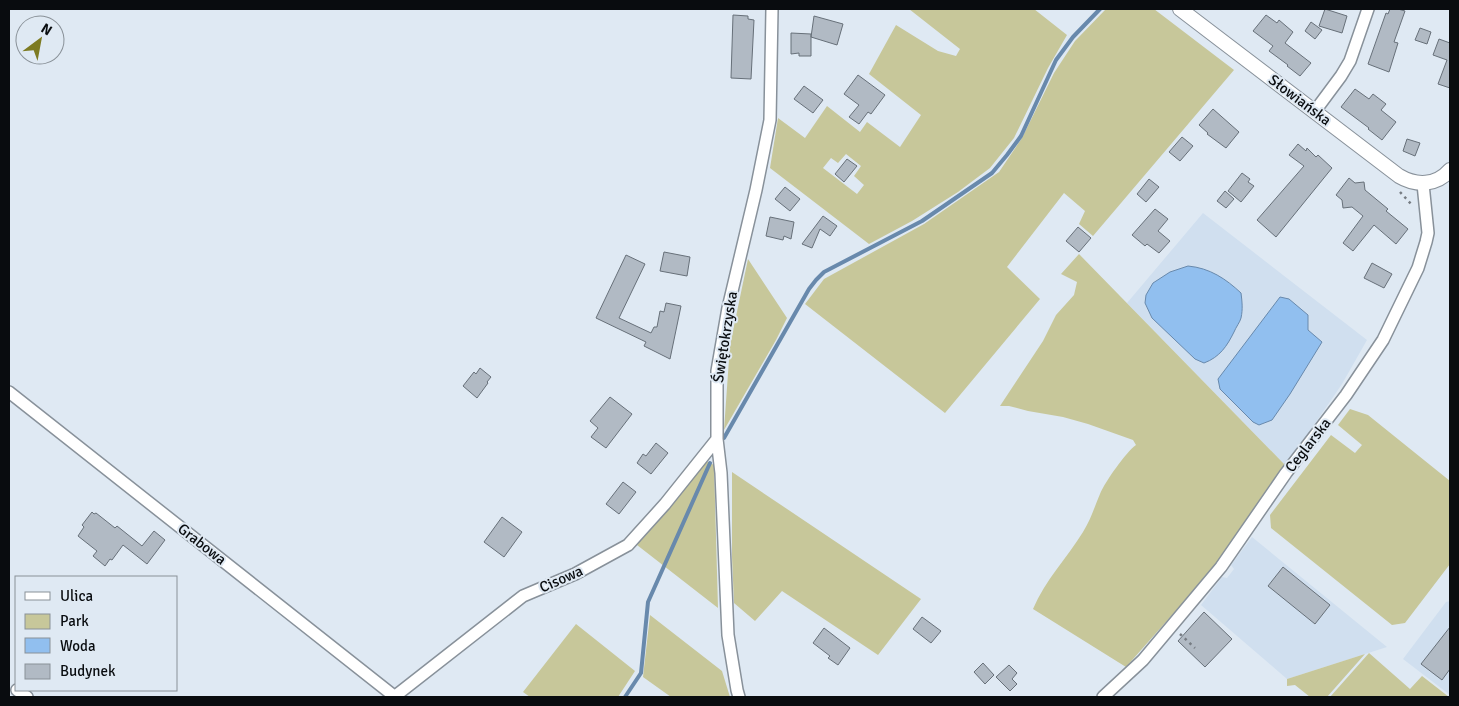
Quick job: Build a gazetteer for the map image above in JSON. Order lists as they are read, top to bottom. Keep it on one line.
{"streets":{"street":["Słowiańska","Świętokrzyska","Ceglarska","Grabowa","Cisowa"]},"crossings":[["Słowiańska","Ceglarska"],["Świętokrzyska","Cisowa"],["Grabowa","Cisowa"]],"legend":["Ulica","Park","Woda","Budynek"],"north":"top right"}
